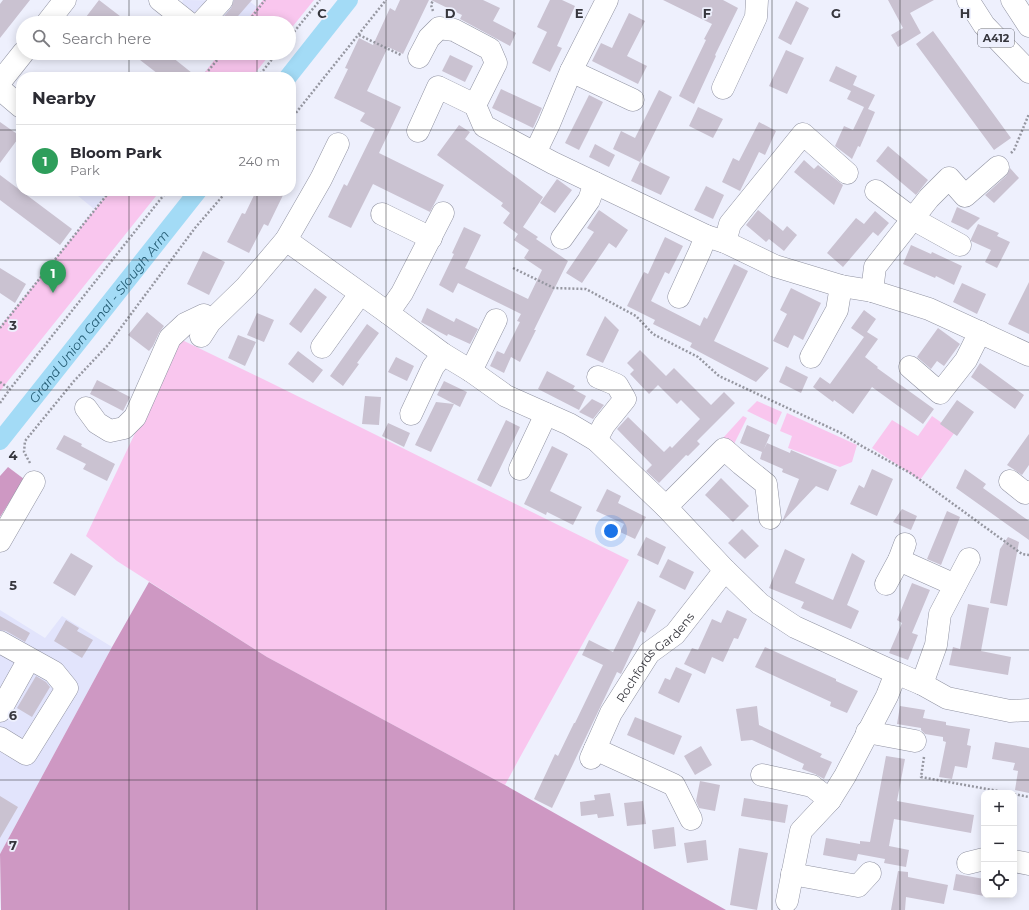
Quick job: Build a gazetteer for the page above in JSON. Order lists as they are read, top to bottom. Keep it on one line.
{"streets":{"street":["A412","Rochfords Gardens"]},"water":["Grand Union Canal - Slough Arm"],"page":{"search":"Search here","heading":"Nearby","list":[{"mark":"1","name":"Bloom Park","note":"Park","value":"240 m"}],"pins":"1","map_buttons":["+","−"]},"grid":{"columns":["C","D","E","F","G","H"],"rows":["3","4","5","6","7"]}}
